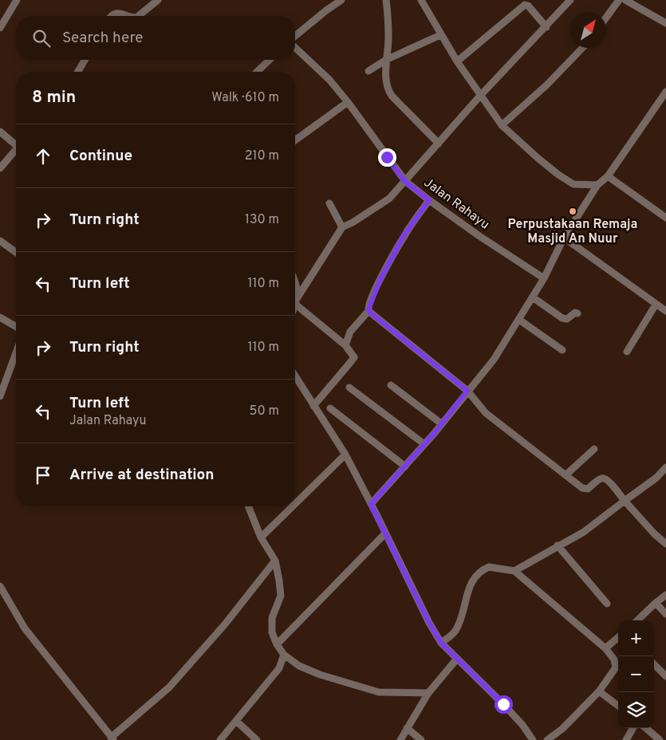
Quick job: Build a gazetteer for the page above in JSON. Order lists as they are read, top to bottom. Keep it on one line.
{"streets":{"street":["Jalan Rahayu"]},"places":["Perpustakaan Remaja Masjid An Nuur"],"north":"top right","page":{"search":"Search here","heading":["8 min","Walk · 610 m"],"list":[["Continue","210 m"],["Turn right","130 m"],["Turn left","110 m"],["Turn right","110 m"],["Turn left","Jalan Rahayu","50 m"],"Arrive at destination"],"map_buttons":["+","−"]}}
